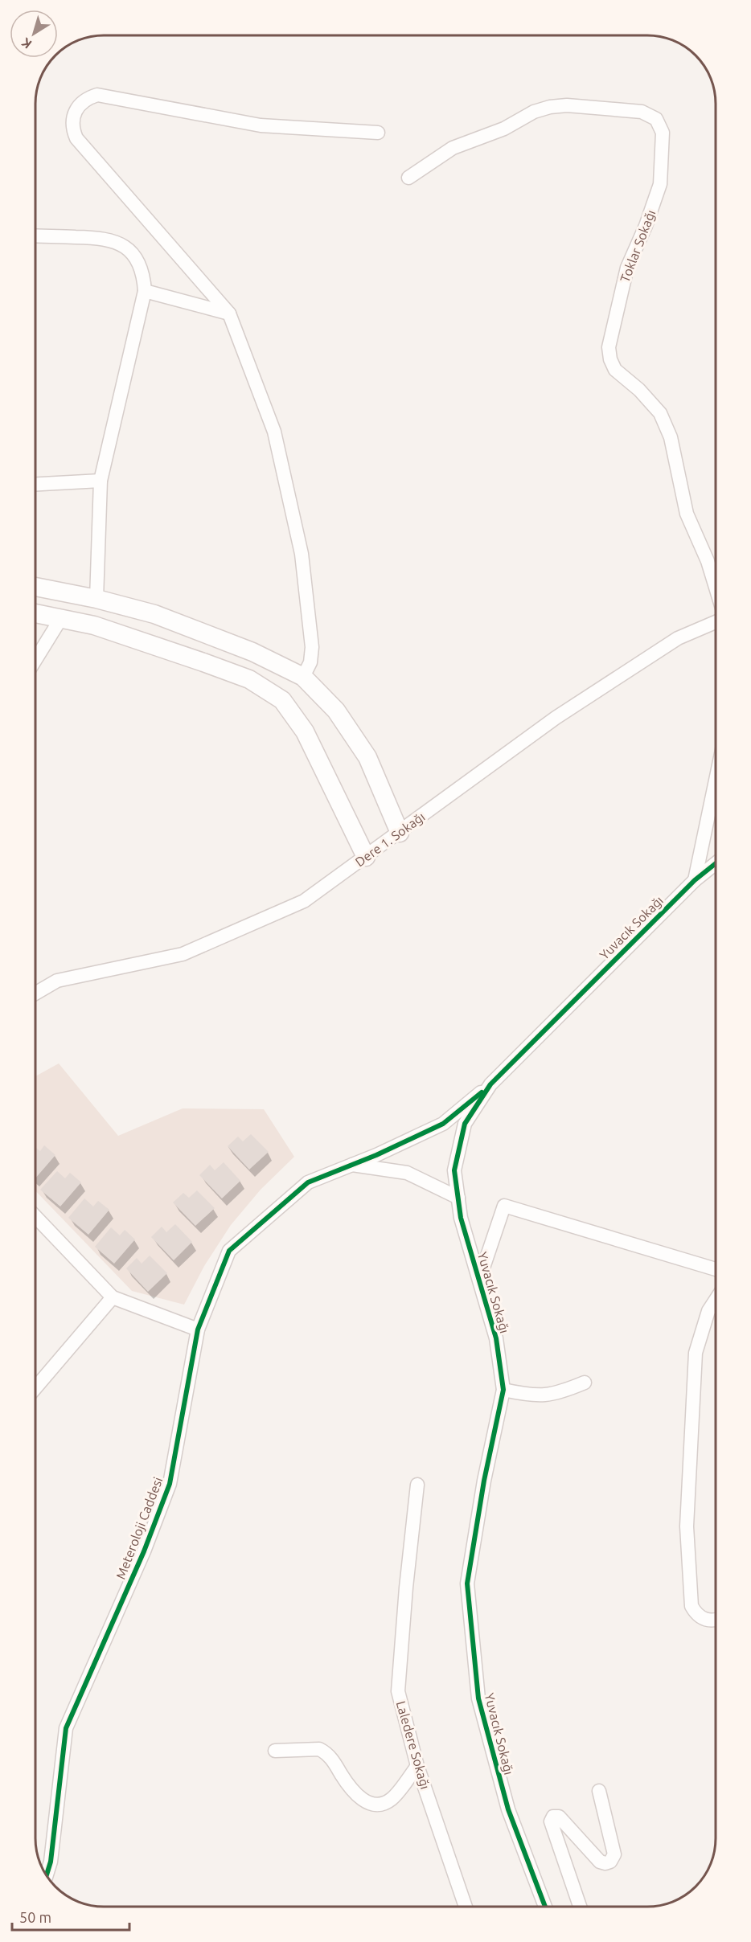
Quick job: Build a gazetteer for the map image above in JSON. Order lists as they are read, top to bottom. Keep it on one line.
{"streets":{"street":["Toklar Sokağı","Dere 1. Sokağı","Yuvacık Sokağı","Meteroloji Caddesi","Laledere Sokağı"]},"crossings":[["Yuvacık Sokağı","Meteroloji Caddesi"]],"scale_bar":"50 m","north":"bottom left"}
